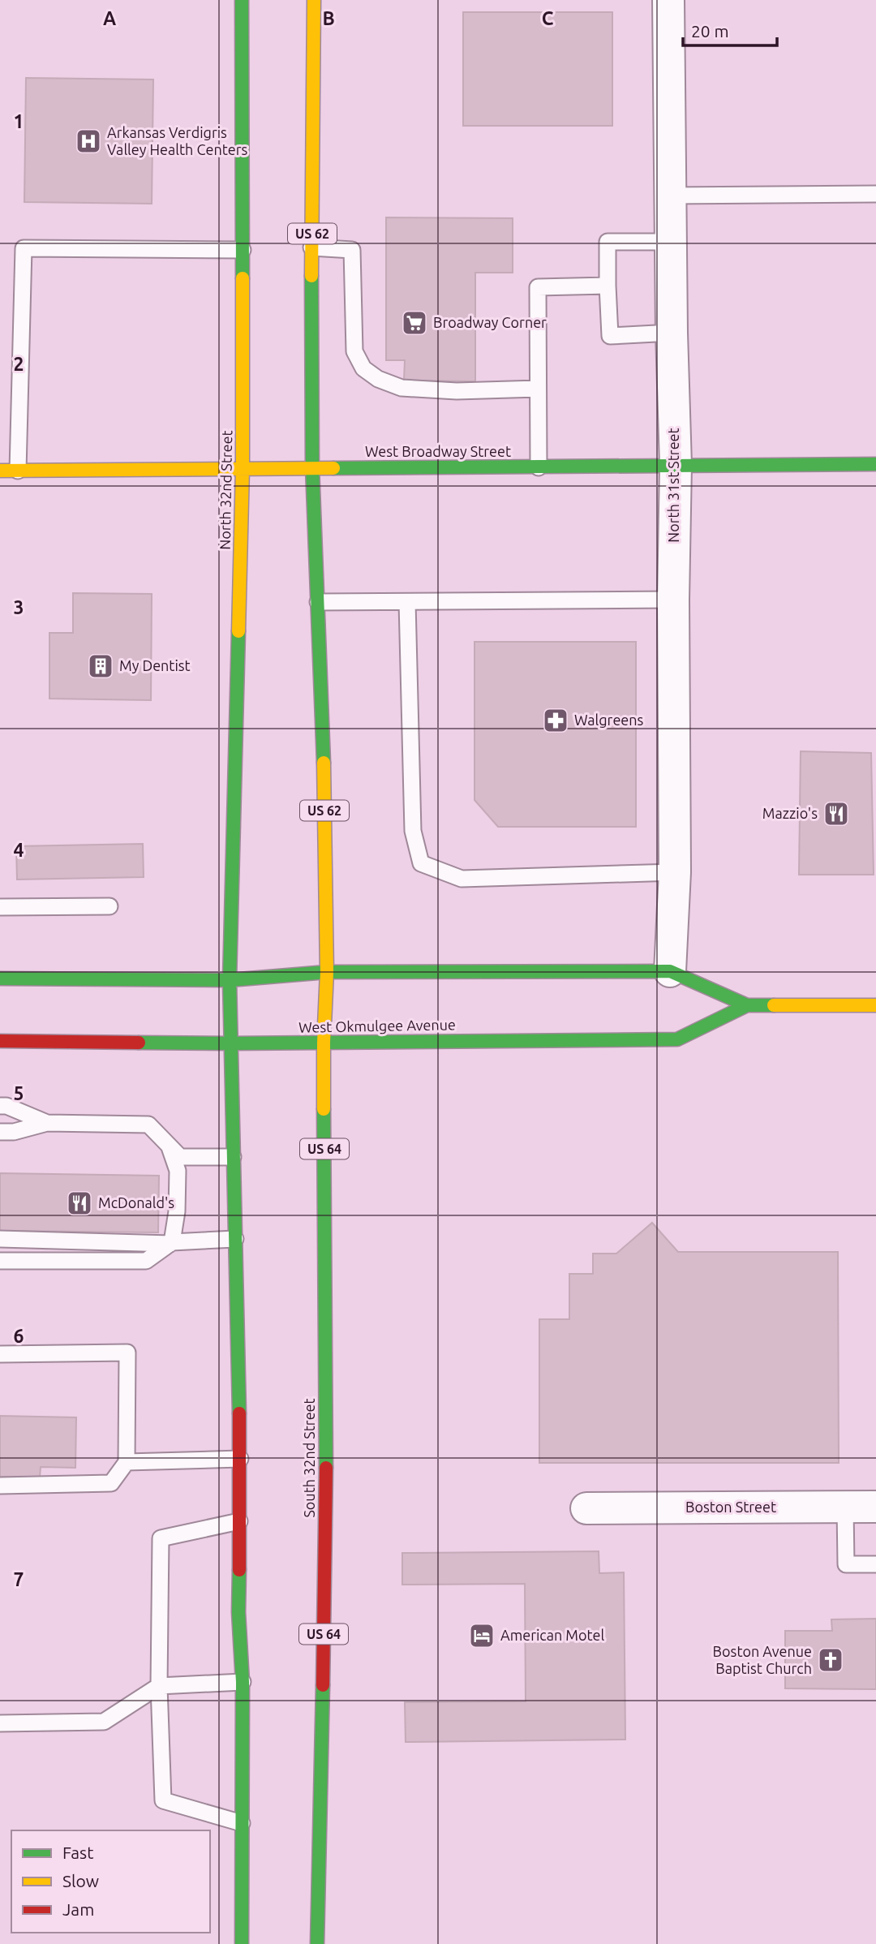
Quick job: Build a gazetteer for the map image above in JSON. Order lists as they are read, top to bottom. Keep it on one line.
{"streets":{"main road":["US 62","West Broadway Street","North 32nd Street","West Okmulgee Avenue","US 64","South 32nd Street"],"street":["North 31st Street","Boston Street"]},"crossings":[["US 62","West Broadway Street"],["US 62","West Okmulgee Avenue"],["US 62","South 32nd Street"],["West Broadway Street","North 31st Street"],["West Broadway Street","North 32nd Street"],["North 31st Street","West Okmulgee Avenue"],["North 32nd Street","West Okmulgee Avenue"],["West Okmulgee Avenue","South 32nd Street"]],"places":{"hospital":["Arkansas Verdigris Valley Health Centers"],"supermarket":["Broadway Corner"],"building":["My Dentist"],"pharmacy":["Walgreens"],"restaurant":["Mazzio's","McDonald's"],"hotel":["American Motel"],"church":["Boston Avenue Baptist Church"]},"legend":["Fast","Slow","Jam"],"scale_bar":"20 m","grid":{"columns":["A","B","C"],"rows":["1","2","3","4","5","6","7"]}}
